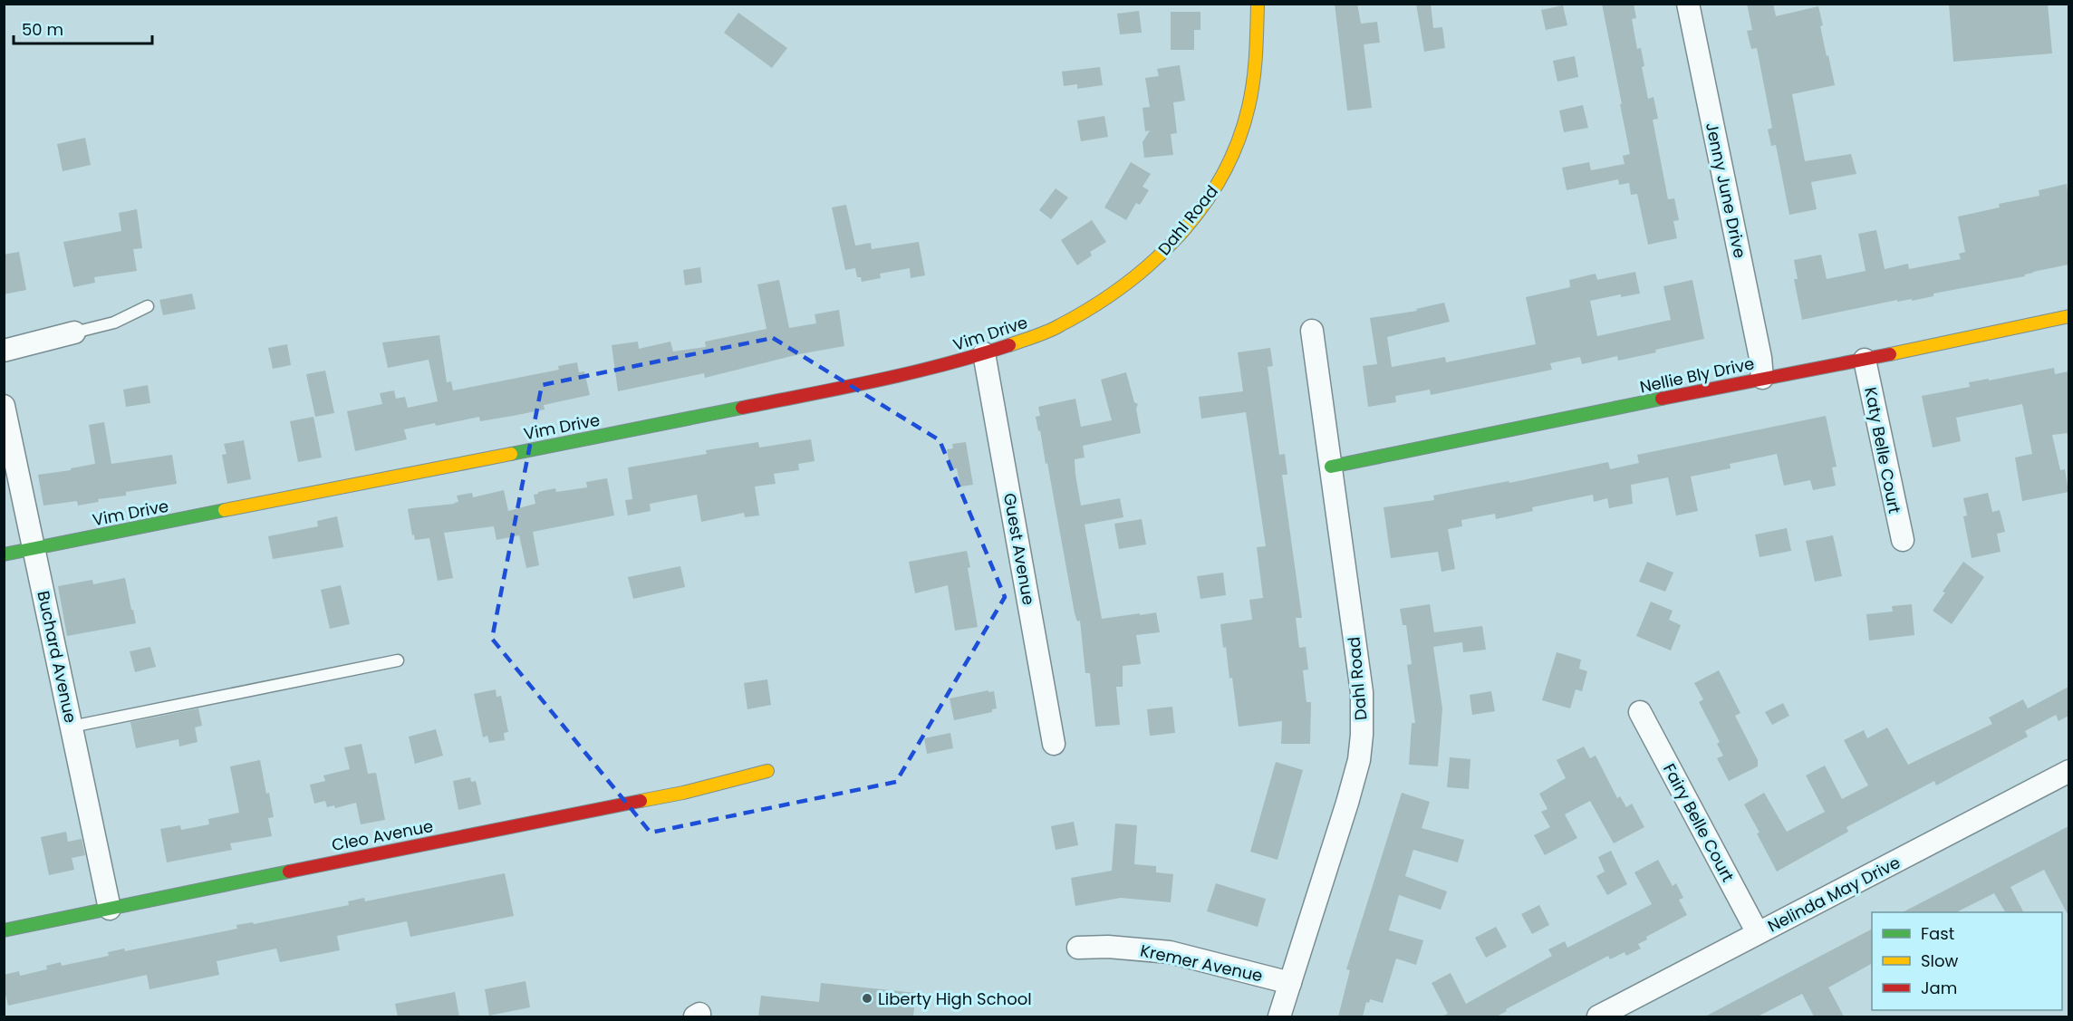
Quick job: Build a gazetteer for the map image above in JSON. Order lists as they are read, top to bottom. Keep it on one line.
{"streets":{"street":["Jenny June Drive","Dahl Road","Vim Drive","Nellie Bly Drive","Katy Belle Court","Guest Avenue","Buchard Avenue","Fairy Belle Court","Cleo Avenue","Nelinda May Drive","Kremer Avenue"]},"crossings":[["Jenny June Drive","Nellie Bly Drive"],["Dahl Road","Vim Drive"],["Dahl Road","Nellie Bly Drive"],["Dahl Road","Kremer Avenue"],["Vim Drive","Guest Avenue"],["Vim Drive","Buchard Avenue"],["Nellie Bly Drive","Katy Belle Court"],["Buchard Avenue","Cleo Avenue"],["Fairy Belle Court","Nelinda May Drive"]],"places":["Liberty High School"],"legend":["Fast","Slow","Jam"],"scale_bar":"50 m"}
